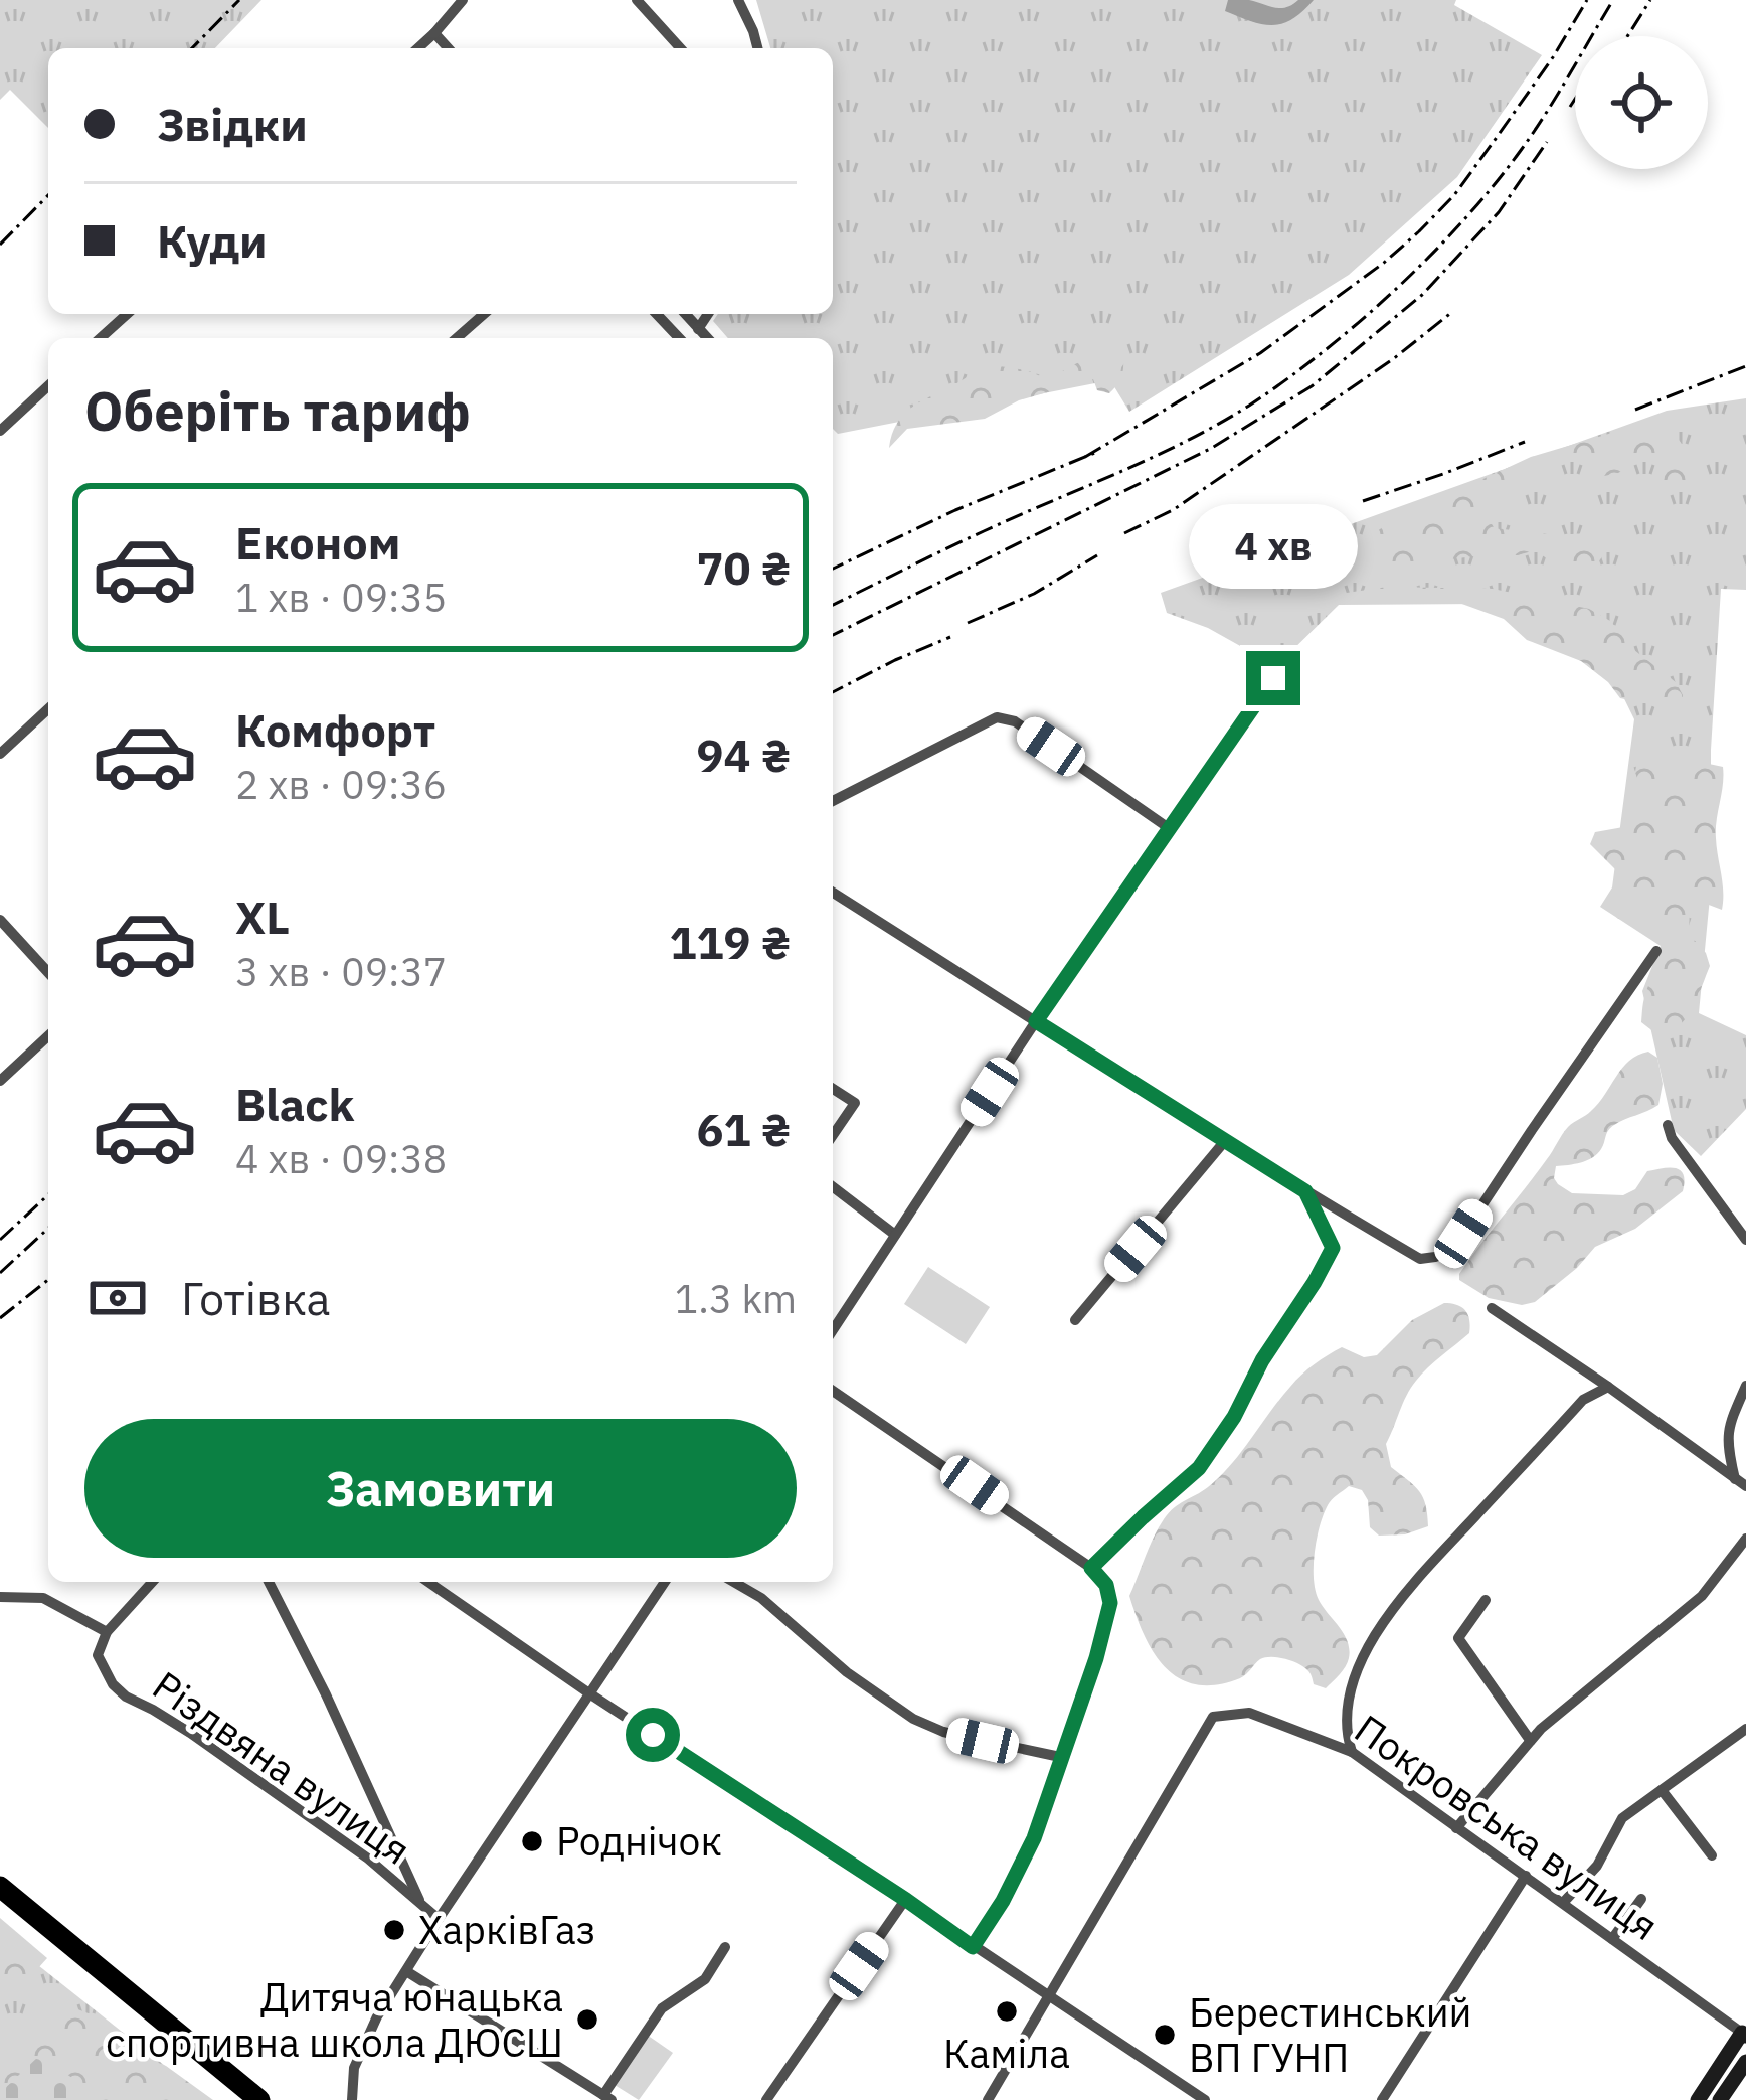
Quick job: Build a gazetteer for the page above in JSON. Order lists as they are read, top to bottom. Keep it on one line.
{"streets":{"street":["Різдвяна вулиця","Покровська вулиця"]},"places":["Роднічок","ХарківГаз","Каміла","Дитяча юнацька спортивна школа ДЮСШ","Берестинський ВП ГУНП"],"page":{"banner":["Звідки","Куди"],"heading":"Оберіть тариф","list":[{"name":"Економ","note":"1 хв · 09:35","value":"70 ₴"},{"name":"Комфорт","note":"2 хв · 09:36","value":"94 ₴"},{"name":"XL","note":"3 хв · 09:37","value":"119 ₴"},{"name":"Black","note":"4 хв · 09:38","value":"61 ₴"}],"bubble":"4 хв","pay":["Готівка","1.3 km"],"buttons":"Замовити"}}
